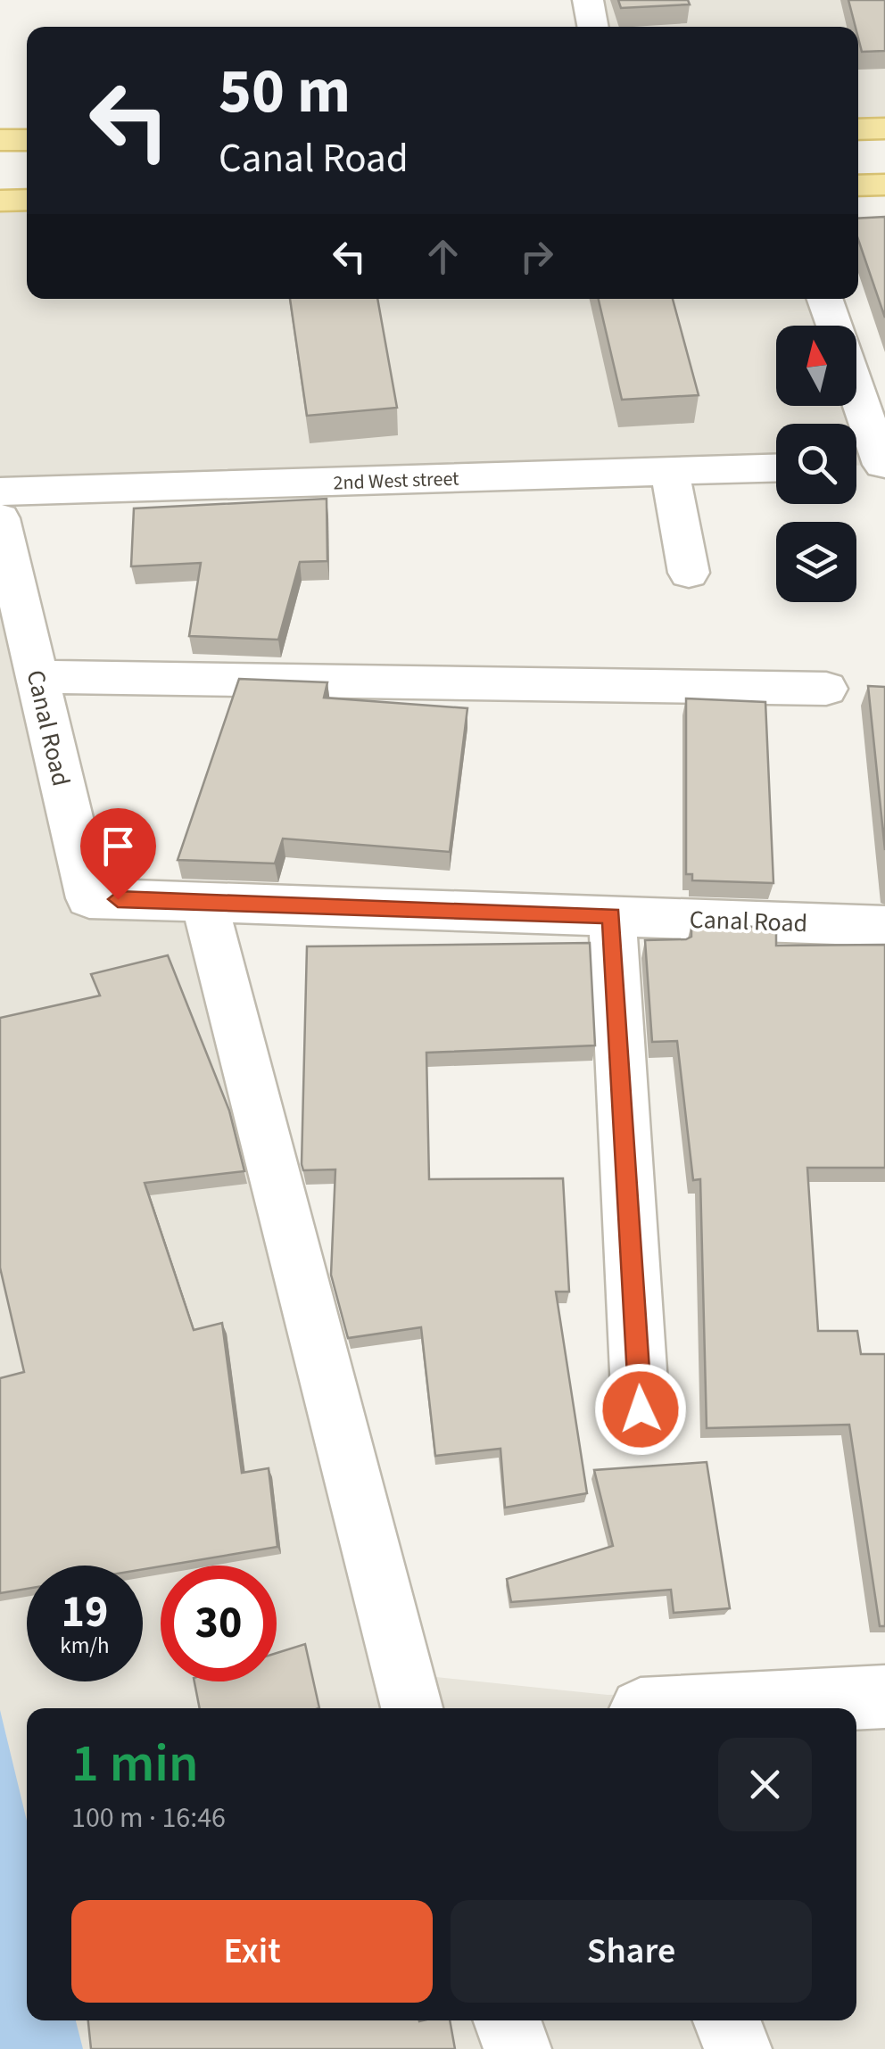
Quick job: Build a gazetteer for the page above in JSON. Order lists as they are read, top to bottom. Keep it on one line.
{"streets":{"street":["2nd West street","Canal Road"]},"north":"top","page":{"turn":["50 m","Canal Road"],"speed":"19 km/h","limit":"30","heading":["1 min","100 m · 16:46"],"buttons":["Exit","Share"]}}
